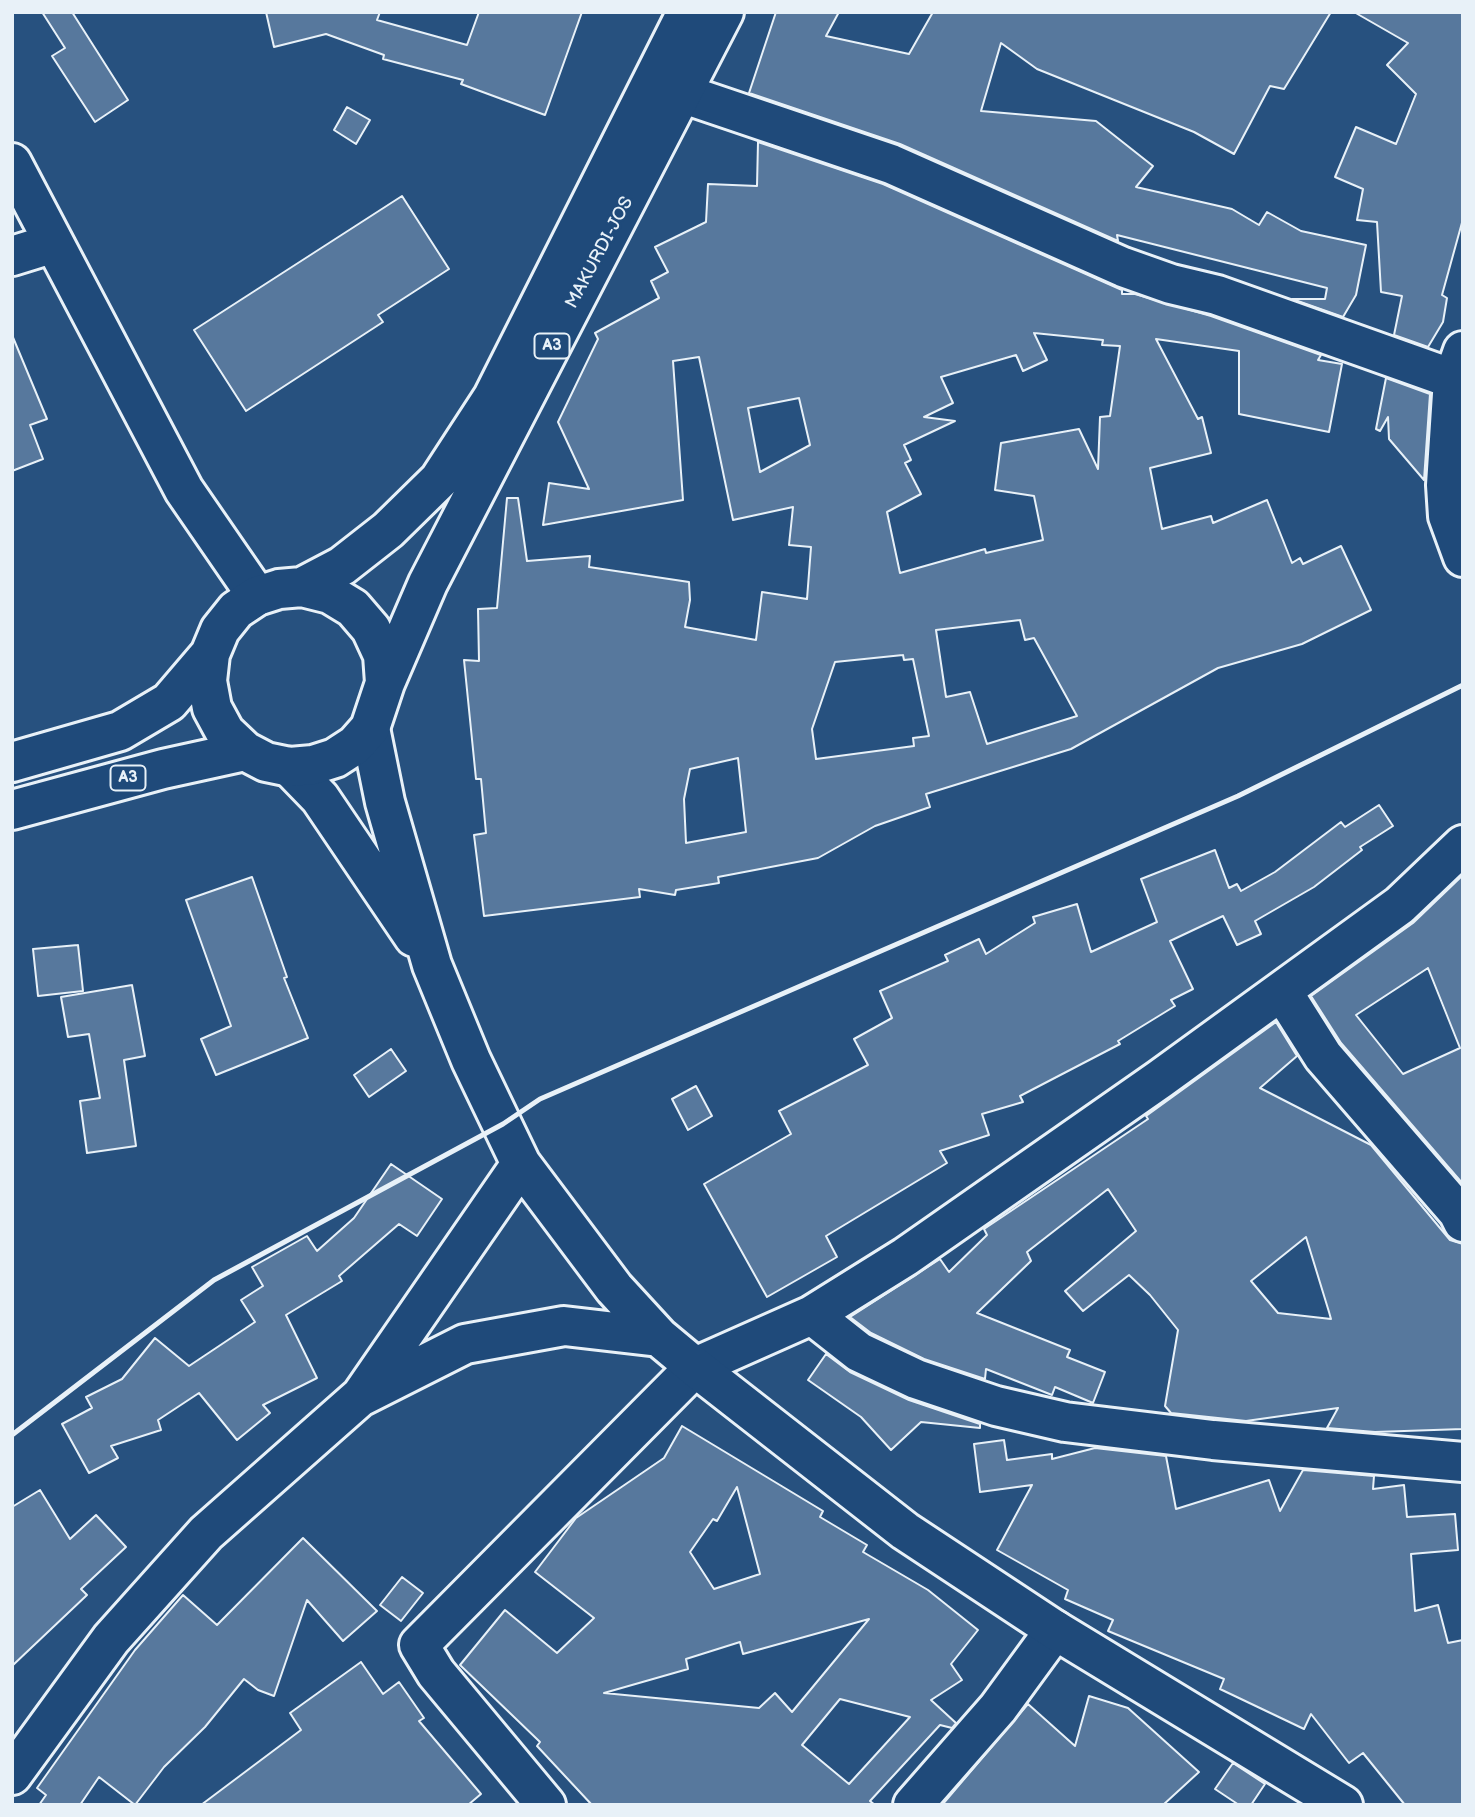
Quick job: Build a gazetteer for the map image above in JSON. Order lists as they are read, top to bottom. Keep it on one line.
{"streets":{"main road":["MAKURDI-JOS","A3"]},"crossings":[["MAKURDI-JOS","A3"]]}
